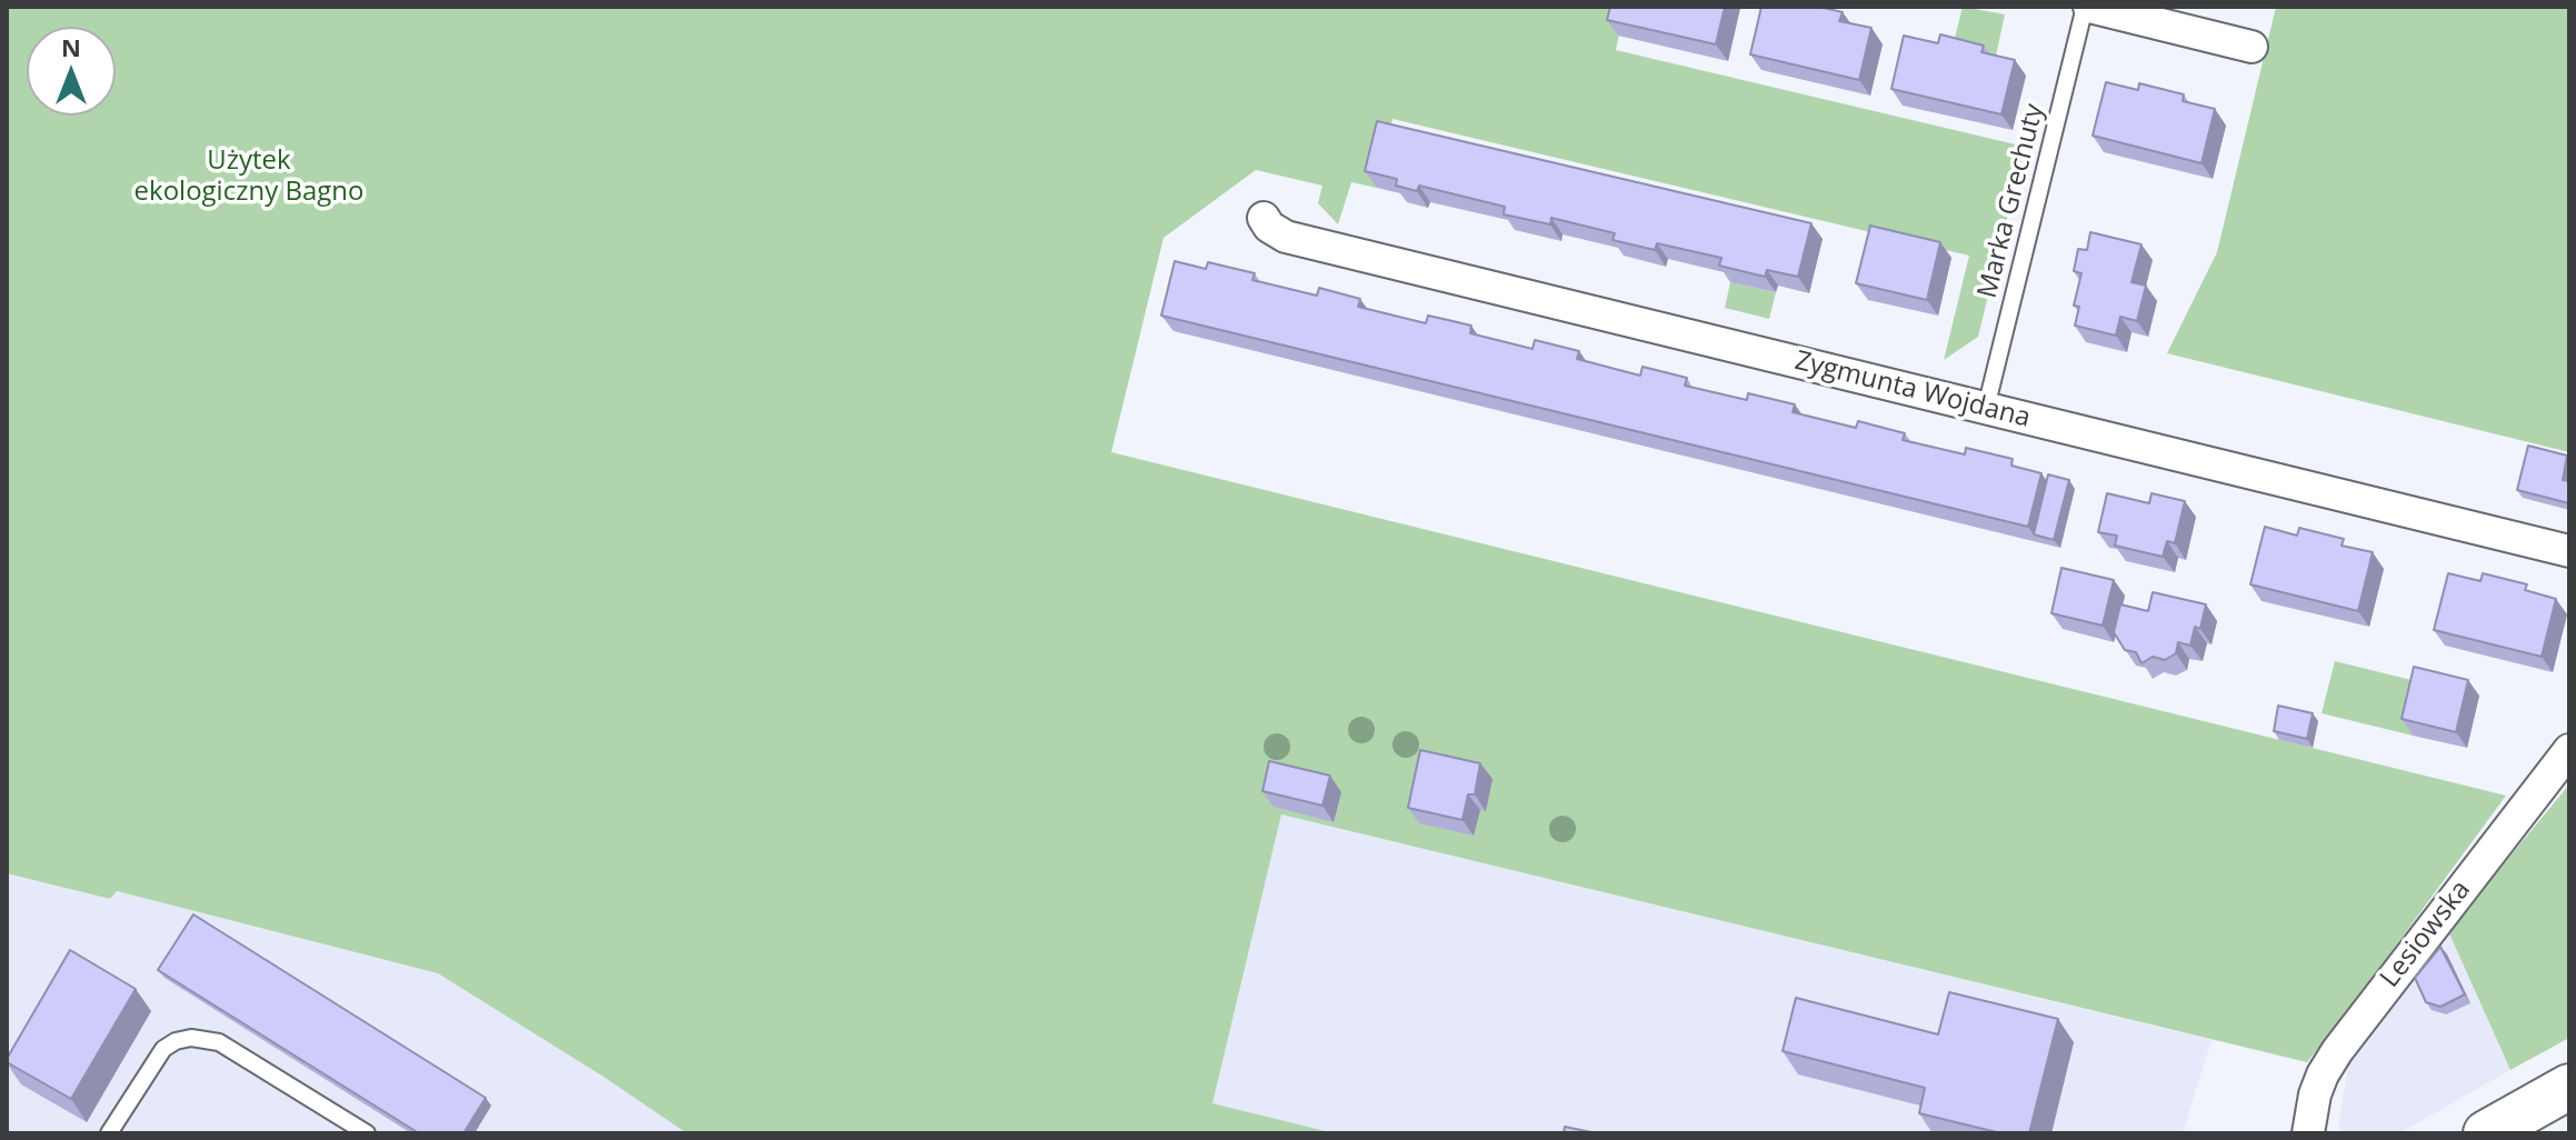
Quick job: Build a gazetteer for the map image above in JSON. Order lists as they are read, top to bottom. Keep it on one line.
{"streets":{"street":["Zygmunta Wojdana","Lesiowska"],"lane":["Marka Grechuty"]},"crossings":[["Marka Grechuty","Zygmunta Wojdana"]],"parks":["Użytek ekologiczny Bagno"],"north":"top"}
